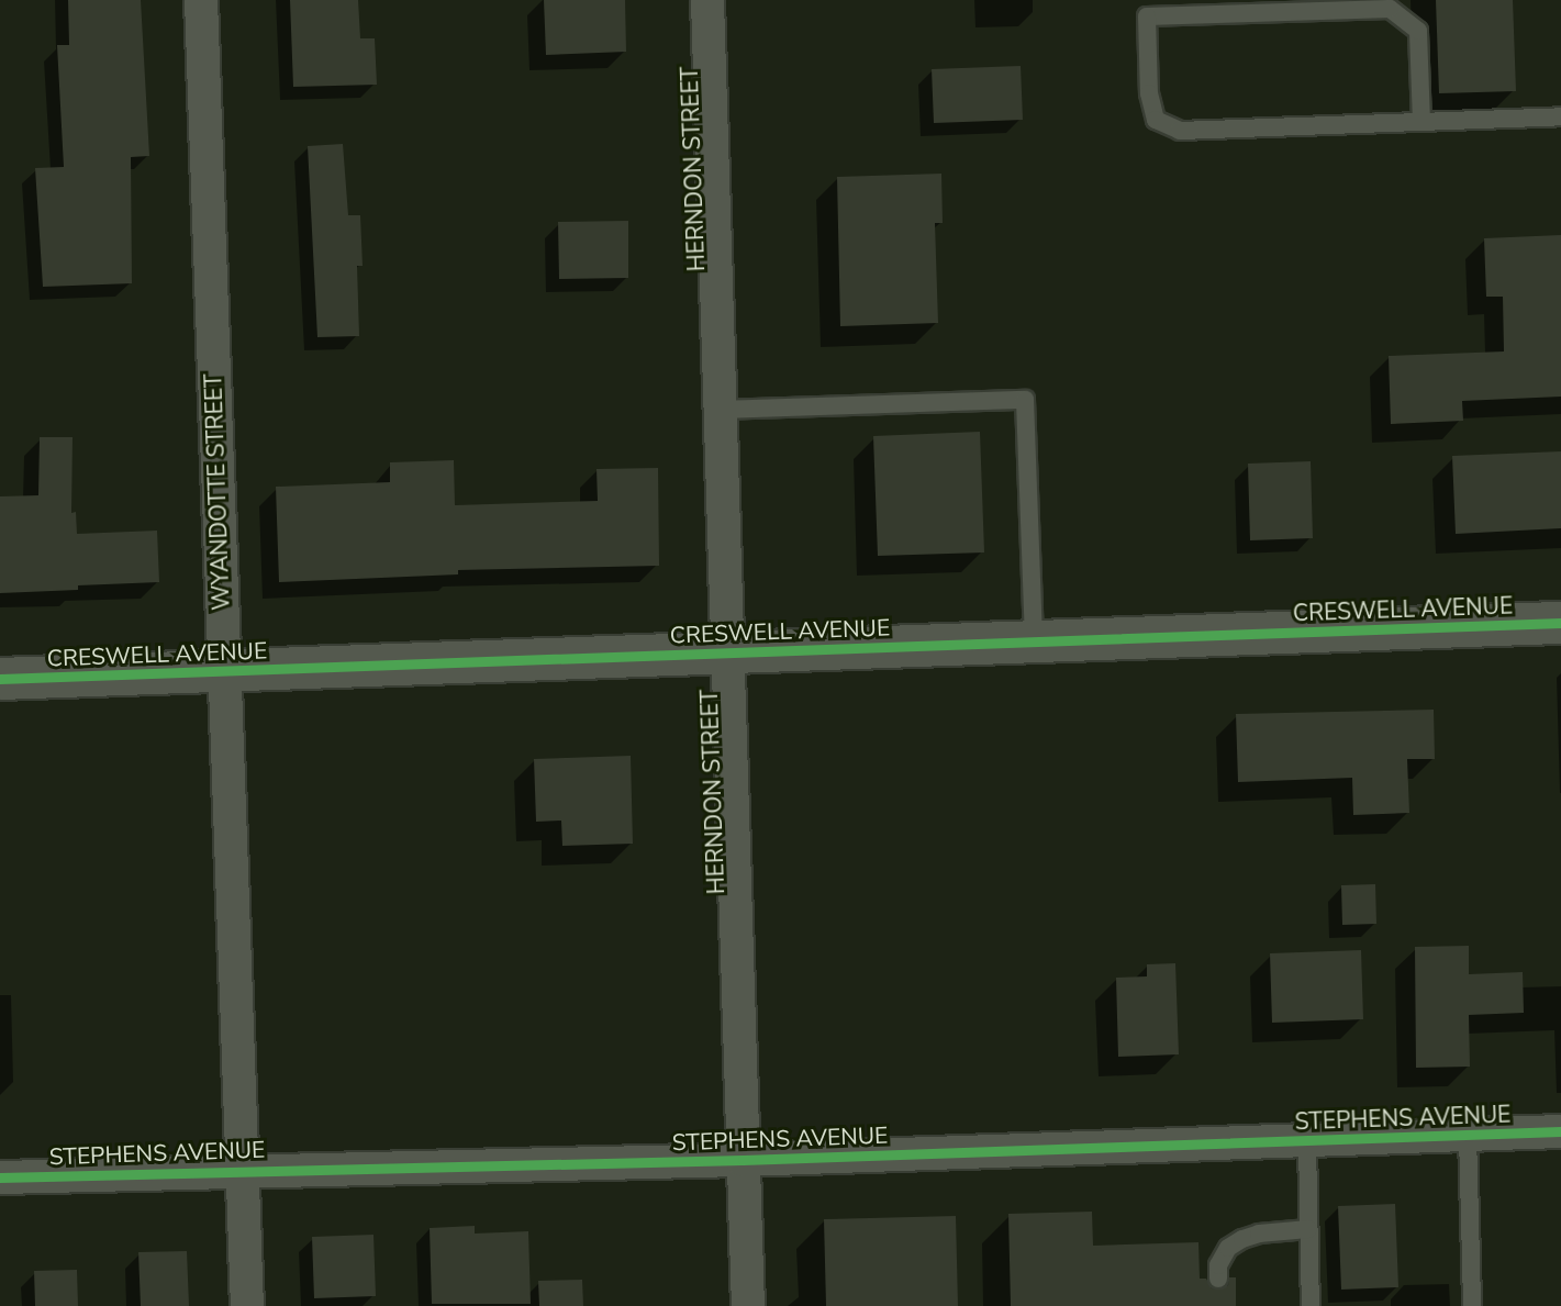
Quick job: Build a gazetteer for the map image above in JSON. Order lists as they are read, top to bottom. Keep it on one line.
{"streets":{"street":["HERNDON STREET","WYANDOTTE STREET","CRESWELL AVENUE","STEPHENS AVENUE"]},"crossings":[["HERNDON STREET","CRESWELL AVENUE"],["HERNDON STREET","STEPHENS AVENUE"],["WYANDOTTE STREET","CRESWELL AVENUE"],["WYANDOTTE STREET","STEPHENS AVENUE"]]}
